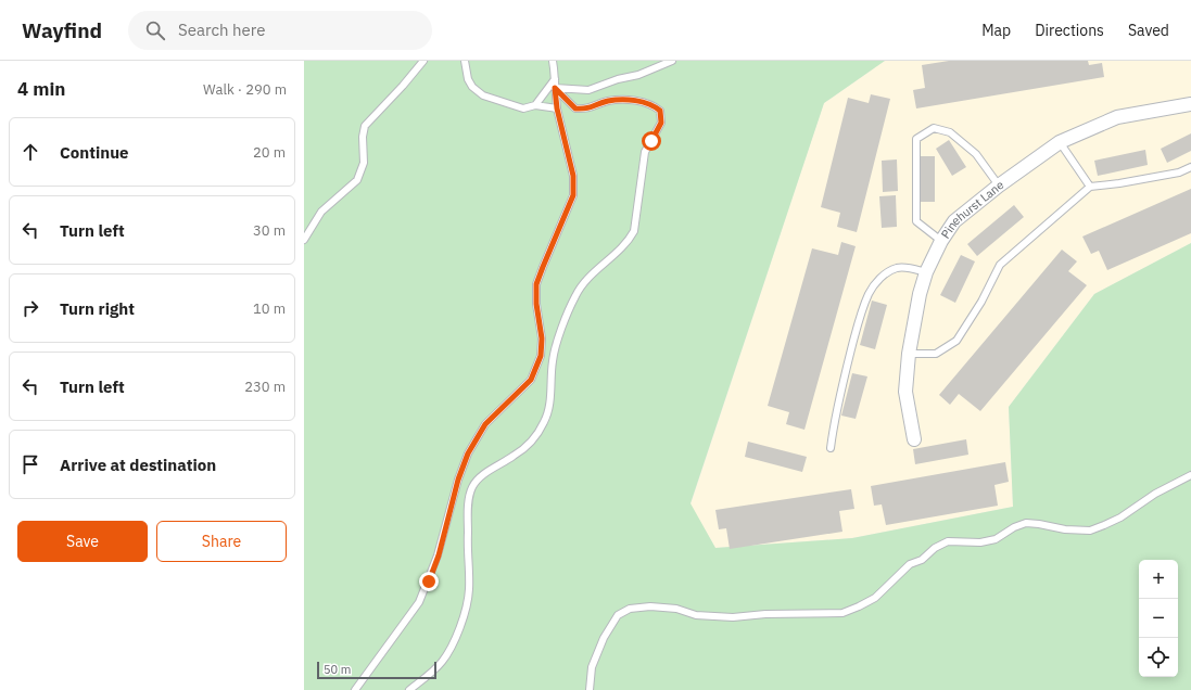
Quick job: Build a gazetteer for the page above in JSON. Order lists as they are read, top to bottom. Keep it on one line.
{"streets":{"street":["Pinehurst Lane"]},"scale_bar":"50 m","page":{"header":"Wayfind","search":"Search here","nav":["Map","Directions","Saved"],"heading":["4 min","Walk · 290 m"],"list":[["Continue","20 m"],["Turn left","30 m"],["Turn right","10 m"],["Turn left","230 m"],"Arrive at destination"],"buttons":["Save","Share"],"map_buttons":["+","−"],"scale":"50 m"}}
